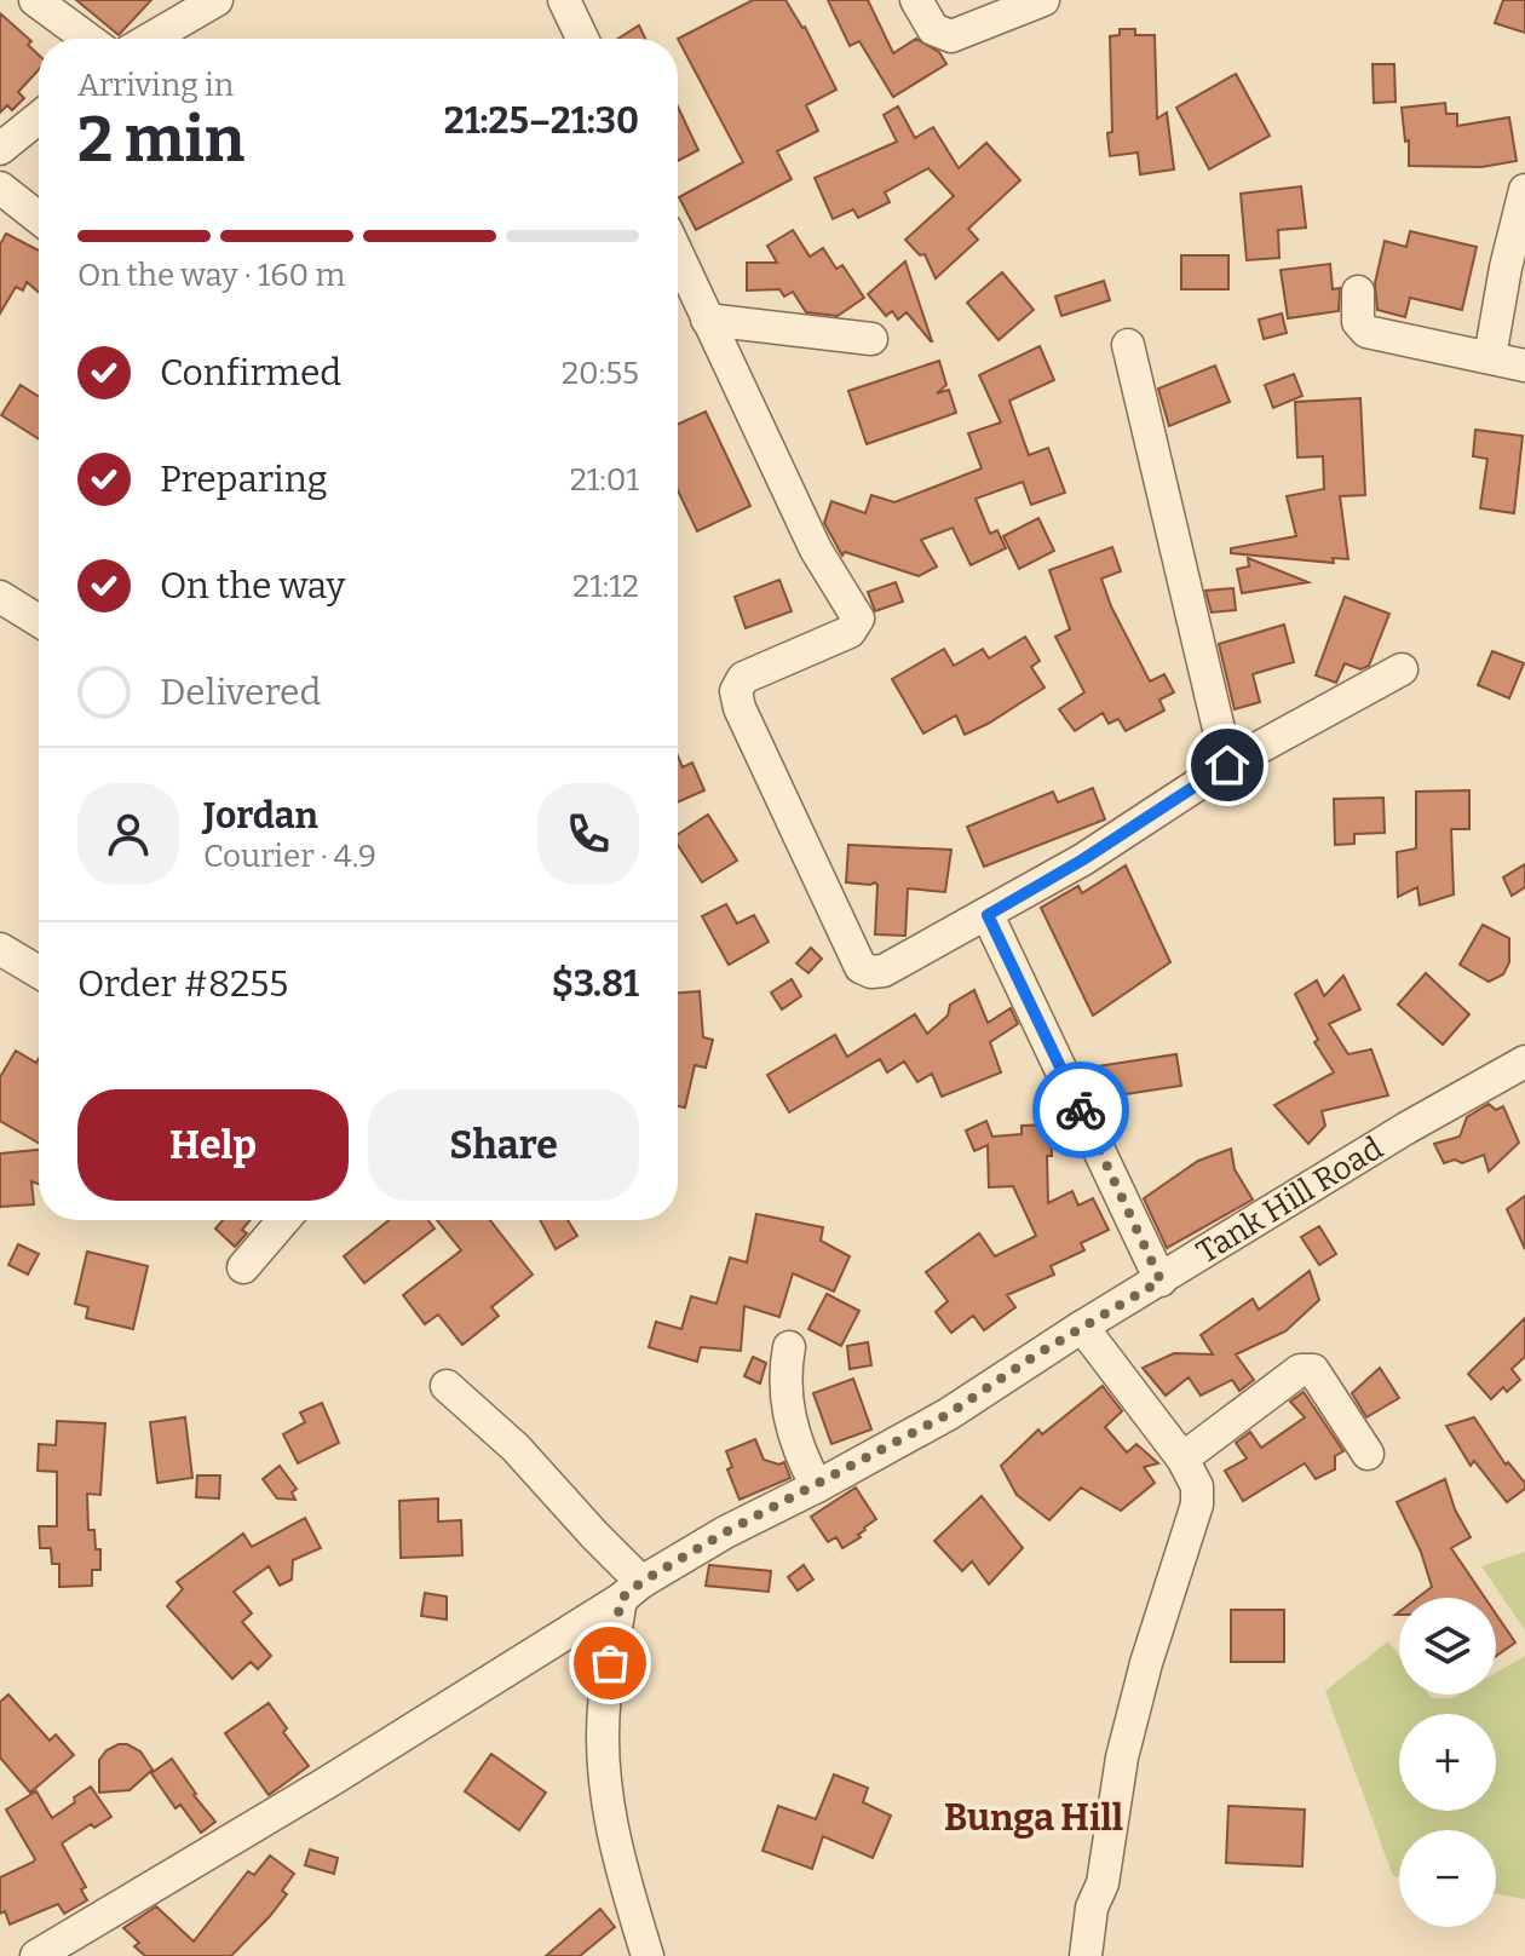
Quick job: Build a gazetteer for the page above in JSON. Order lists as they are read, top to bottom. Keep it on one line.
{"streets":{"street":["Tank Hill Road"]},"districts":["Bunga Hill"],"page":{"heading":["2 min","Arriving in","21:25–21:30"],"panel":["Jordan","Courier · 4.9","Order #8255","$3.81"],"bar":"On the way · 160 m","list":[["Confirmed","20:55"],["Preparing","21:01"],["On the way","21:12"],"Delivered"],"buttons":["Help","Share"],"map_buttons":["+","−"]}}
